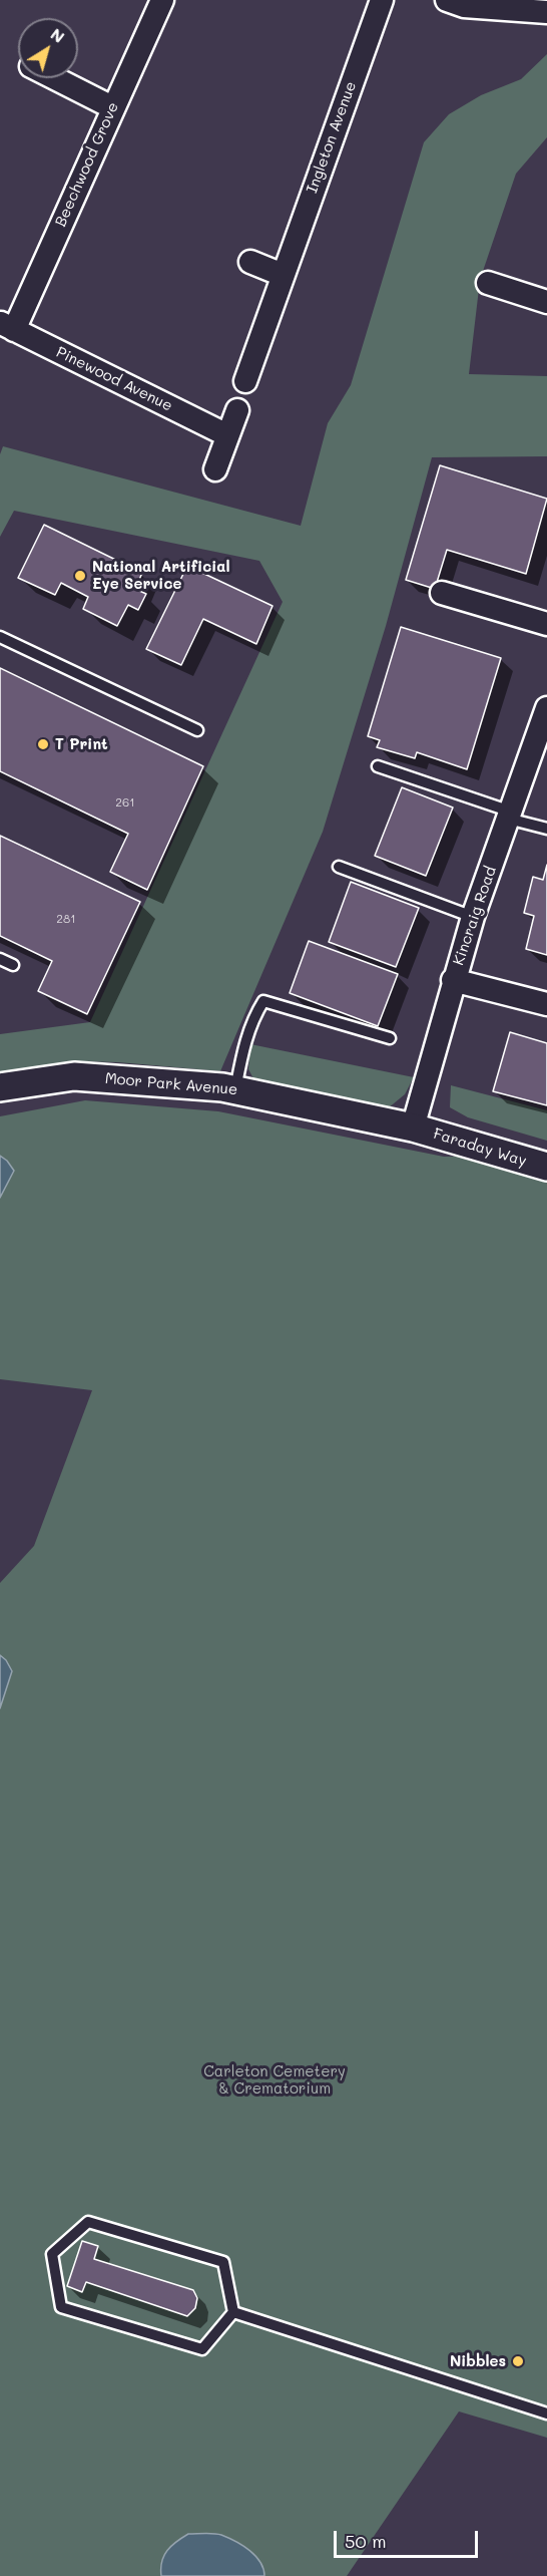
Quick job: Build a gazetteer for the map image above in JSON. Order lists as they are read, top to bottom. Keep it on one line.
{"streets":{"street":["Ingleton Avenue","Beechwood Grove","Pinewood Avenue","Kincraig Road","Moor Park Avenue","Faraday Way"]},"crossings":[["Beechwood Grove","Pinewood Avenue"],["Kincraig Road","Moor Park Avenue"],["Kincraig Road","Faraday Way"],["Moor Park Avenue","Faraday Way"]],"parks":["Carleton Cemetery & Crematorium"],"places":["National Artificial Eye Service","T Print","Nibbles"],"house_numbers":["261","281"],"scale_bar":"50 m","north":"top right"}
